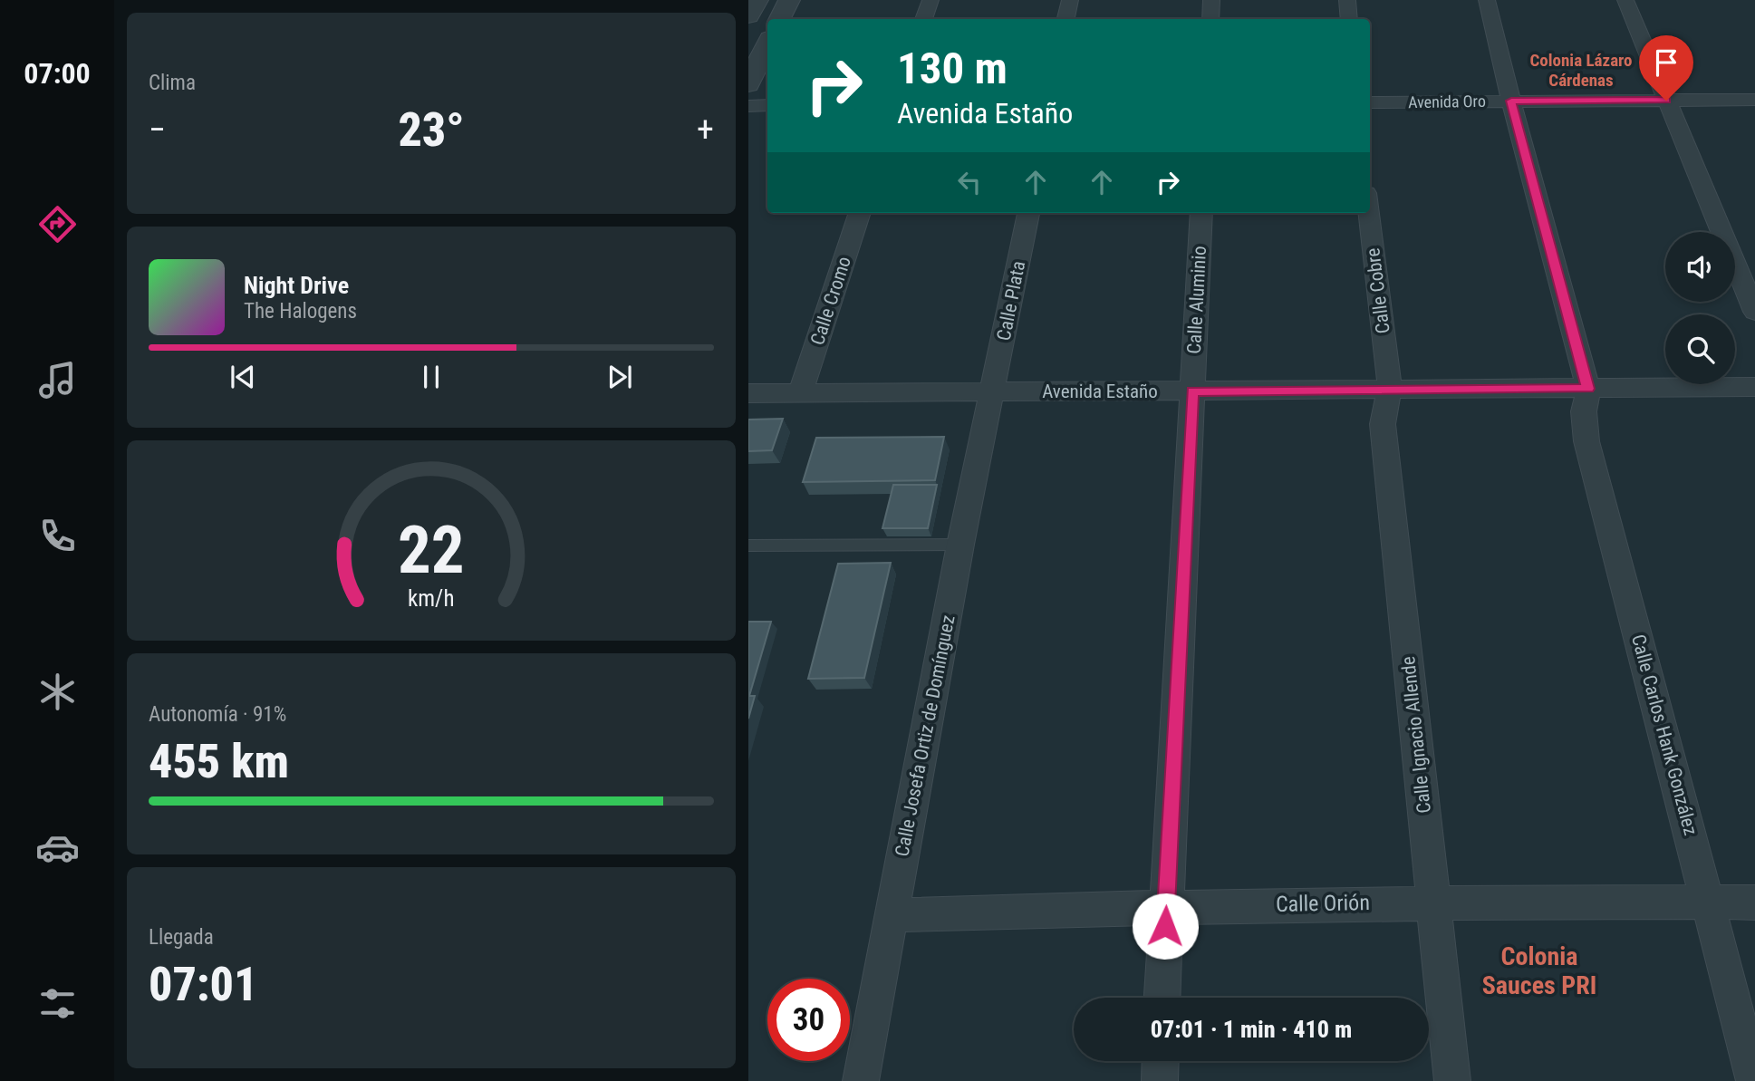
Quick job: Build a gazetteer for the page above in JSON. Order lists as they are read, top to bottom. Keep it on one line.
{"streets":{"street":["Avenida Oro","Calle Cobre","Calle Aluminio","Calle Cromo","Calle Plata","Avenida Estaño","Calle Ignacio Allende","Calle Carlos Hank González","Calle Josefa Ortiz de Domínguez","Calle Orión"]},"crossings":[["Calle Cobre","Avenida Estaño"],["Calle Cobre","Calle Ignacio Allende"],["Calle Aluminio","Avenida Estaño"],["Calle Aluminio","Calle Orión"],["Calle Cromo","Avenida Estaño"],["Calle Plata","Avenida Estaño"],["Calle Plata","Calle Josefa Ortiz de Domínguez"],["Avenida Estaño","Calle Ignacio Allende"],["Avenida Estaño","Calle Carlos Hank González"],["Avenida Estaño","Calle Josefa Ortiz de Domínguez"],["Calle Ignacio Allende","Calle Orión"],["Calle Carlos Hank González","Calle Orión"],["Calle Josefa Ortiz de Domínguez","Calle Orión"]],"districts":["Colonia Lázaro Cárdenas","Colonia Sauces PRI"],"page":{"tabs":"07:00","tile":["Clima",["Autonomía · 91%","455 km"],["Llegada","07:01"]],"turn":["130 m","Avenida Estaño"],"heat":["−","23°","+"],"song":["Night Drive","The Halogens"],"limit":"30","trip":"07:01 · 1 min · 410 m","gauge":["22","km/h"]}}
